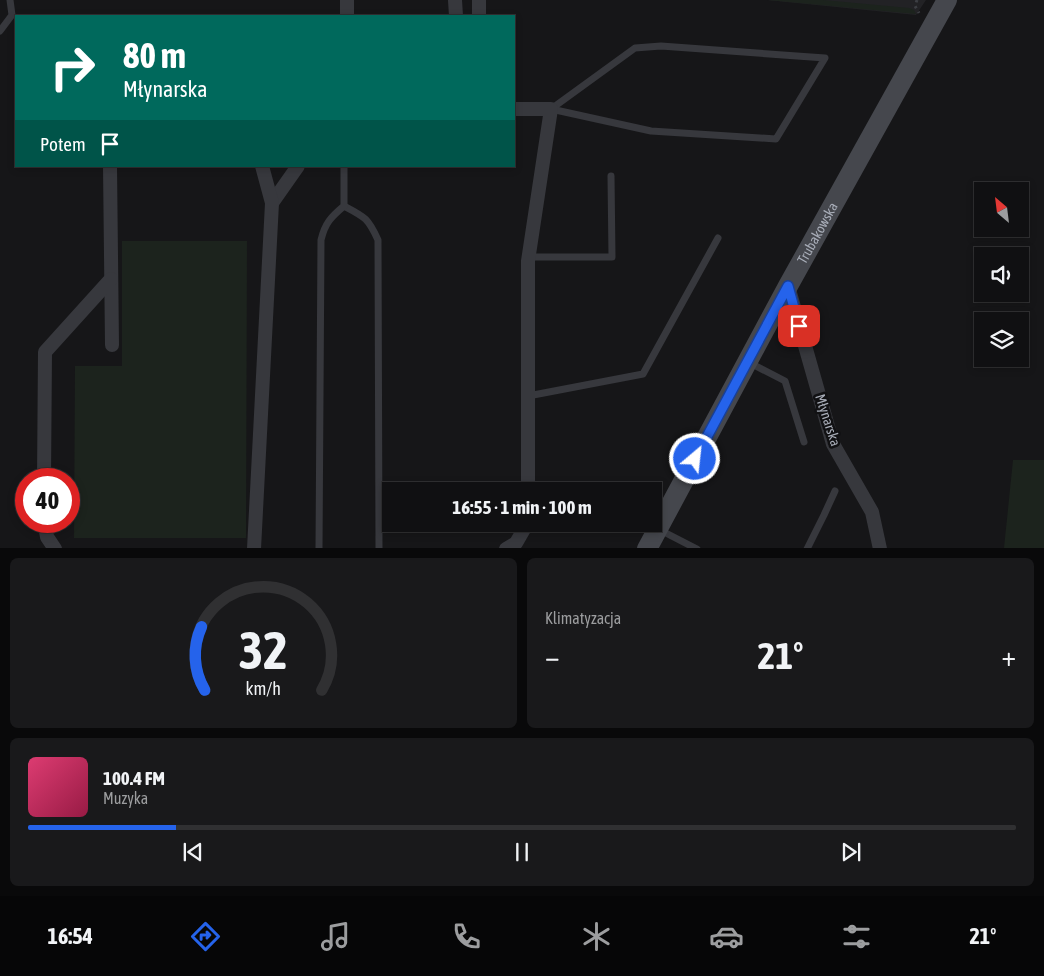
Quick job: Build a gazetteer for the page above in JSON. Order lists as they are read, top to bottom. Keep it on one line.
{"streets":{"street":["Trubakowska","Młynarska"]},"crossings":[["Trubakowska","Młynarska"]],"north":"top left","page":{"turn":["80 m","Młynarska"],"then":"Potem","limit":"40","trip":"16:55 · 1 min · 100 m","tile":"Klimatyzacja","heat":["−","21°","+"],"song":["100.4 FM","Muzyka"],"tabs":["16:54","21°"],"gauge":["32","km/h"]}}
